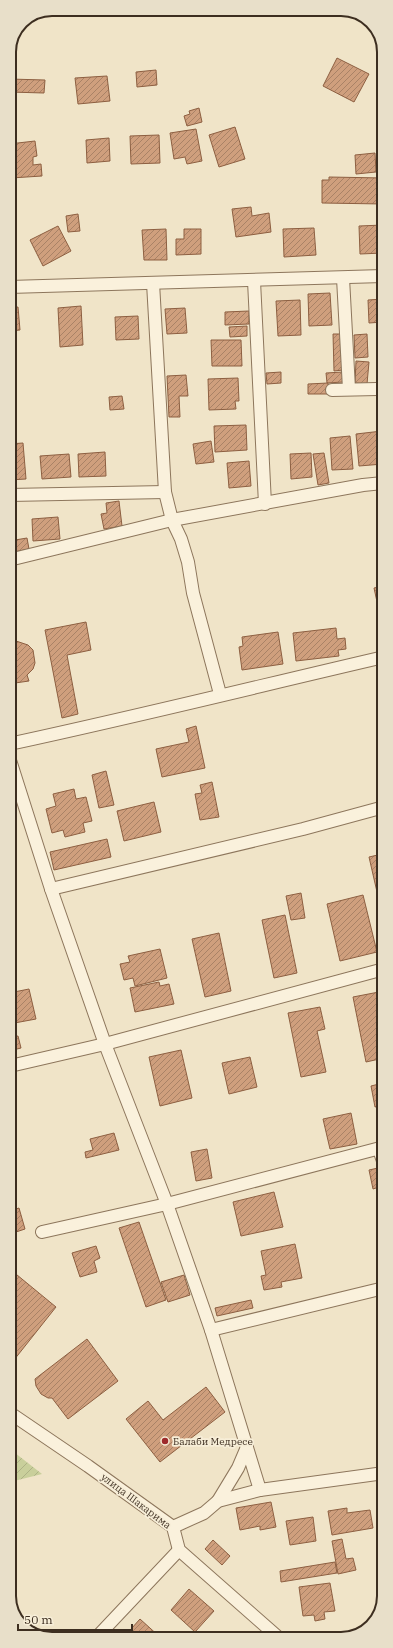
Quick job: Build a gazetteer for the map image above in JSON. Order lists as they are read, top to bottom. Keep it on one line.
{"streets":{"street":["улица Шакарима"]},"places":["Балаби Медресе"],"scale_bar":"50 m"}
